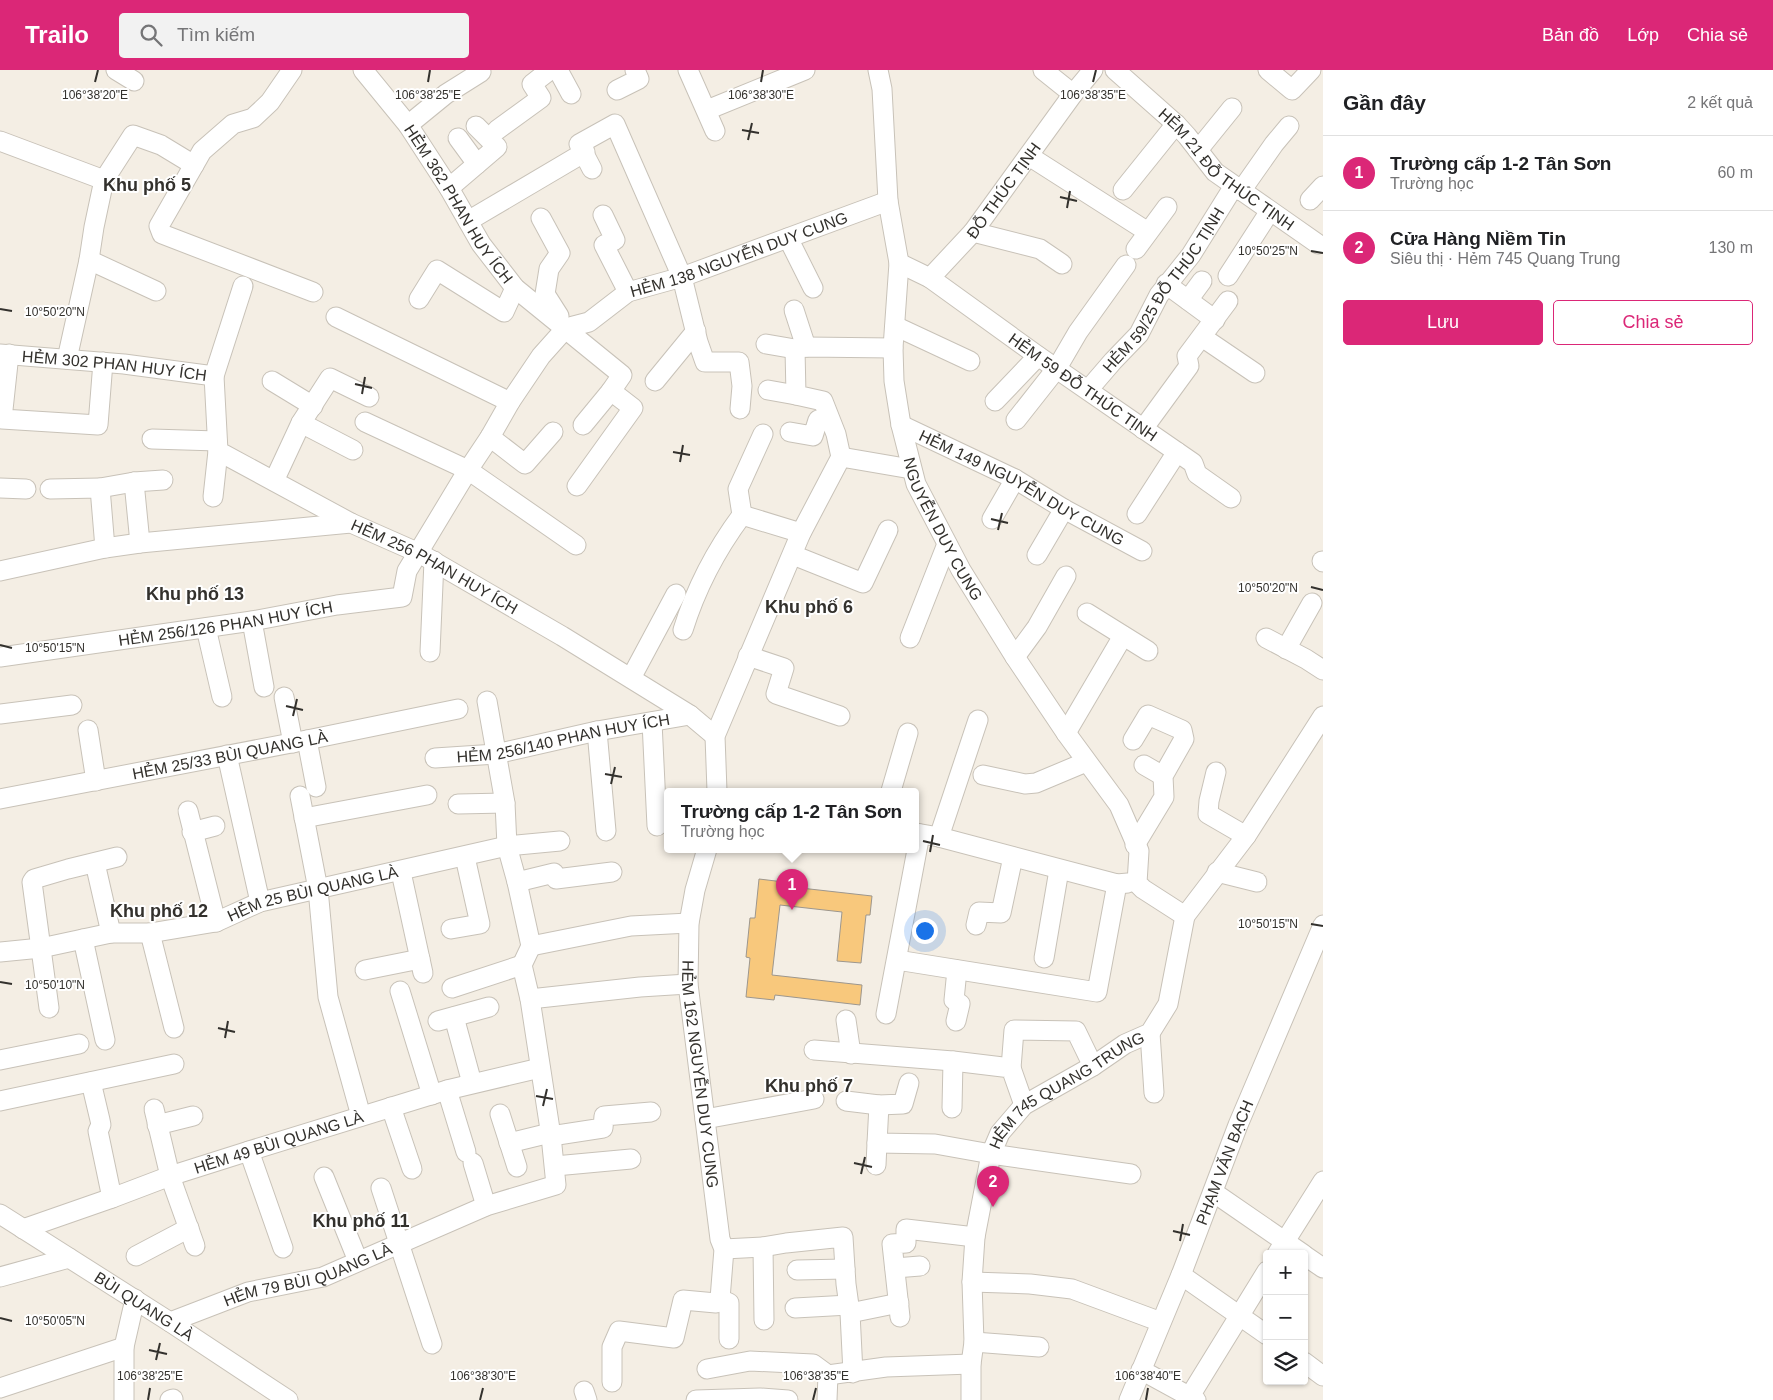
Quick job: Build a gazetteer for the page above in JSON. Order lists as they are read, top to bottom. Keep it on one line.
{"streets":{"street":["HẺM 21 ĐỖ THÚC TỊNH","ĐỖ THÚC TỊNH","HẺM 362 PHAN HUY ÍCH","HẺM 138 NGUYỄN DUY CUNG","HẺM 59/25 ĐỖ THÚC TỊNH","HẺM 302 PHAN HUY ÍCH","HẺM 59 ĐỖ THÚC TỊNH","HẺM 149 NGUYỄN DUY CUNG","NGUYỄN DUY CUNG","HẺM 256 PHAN HUY ÍCH","HẺM 256/126 PHAN HUY ÍCH","HẺM 256/140 PHAN HUY ÍCH","HẺM 25/33 BÙI QUANG LÀ","HẺM 25 BÙI QUANG LÀ","HẺM 162 NGUYỄN DUY CUNG","HẺM 745 QUANG TRUNG","HẺM 49 BÙI QUANG LÀ","PHẠM VĂN BẠCH","HẺM 79 BÙI QUANG LÀ","BÙI QUANG LÀ"]},"crossings":[["HẺM 21 ĐỖ THÚC TỊNH","HẺM 59/25 ĐỖ THÚC TỊNH"],["ĐỖ THÚC TỊNH","HẺM 59 ĐỖ THÚC TỊNH"],["HẺM 362 PHAN HUY ÍCH","HẺM 138 NGUYỄN DUY CUNG"],["HẺM 138 NGUYỄN DUY CUNG","NGUYỄN DUY CUNG"],["HẺM 59/25 ĐỖ THÚC TỊNH","HẺM 59 ĐỖ THÚC TỊNH"],["HẺM 149 NGUYỄN DUY CUNG","NGUYỄN DUY CUNG"],["HẺM 256 PHAN HUY ÍCH","HẺM 256/126 PHAN HUY ÍCH"],["HẺM 256 PHAN HUY ÍCH","HẺM 256/140 PHAN HUY ÍCH"],["HẺM 49 BÙI QUANG LÀ","BÙI QUANG LÀ"],["HẺM 79 BÙI QUANG LÀ","BÙI QUANG LÀ"]],"districts":["Khu phố 5","Khu phố 13","Khu phố 6","Khu phố 12","Khu phố 7","Khu phố 11"],"page":{"header":"Trailo","search":"Tìm kiếm","nav":["Bản đồ","Lớp","Chia sẻ"],"heading":["Gần đây","2 kết quả"],"list":[{"mark":"1","name":"Trường cấp 1-2 Tân Sơn","note":"Trường học","value":"60 m"},{"mark":"2","name":"Cửa Hàng Niềm Tin","note":"Siêu thị · Hẻm 745 Quang Trung","value":"130 m"}],"buttons":["Lưu","Chia sẻ"],"popup":["Trường cấp 1-2 Tân Sơn","Trường học"],"pins":["1","2"],"map_buttons":["+","−"]},"coordinates":["106°38'20\"E","106°38'25\"E","106°38'30\"E","106°38'35\"E","10°50'25\"N","10°50'20\"N","10°50'15\"N","10°50'10\"N","10°50'05\"N","106°38'40\"E"]}
